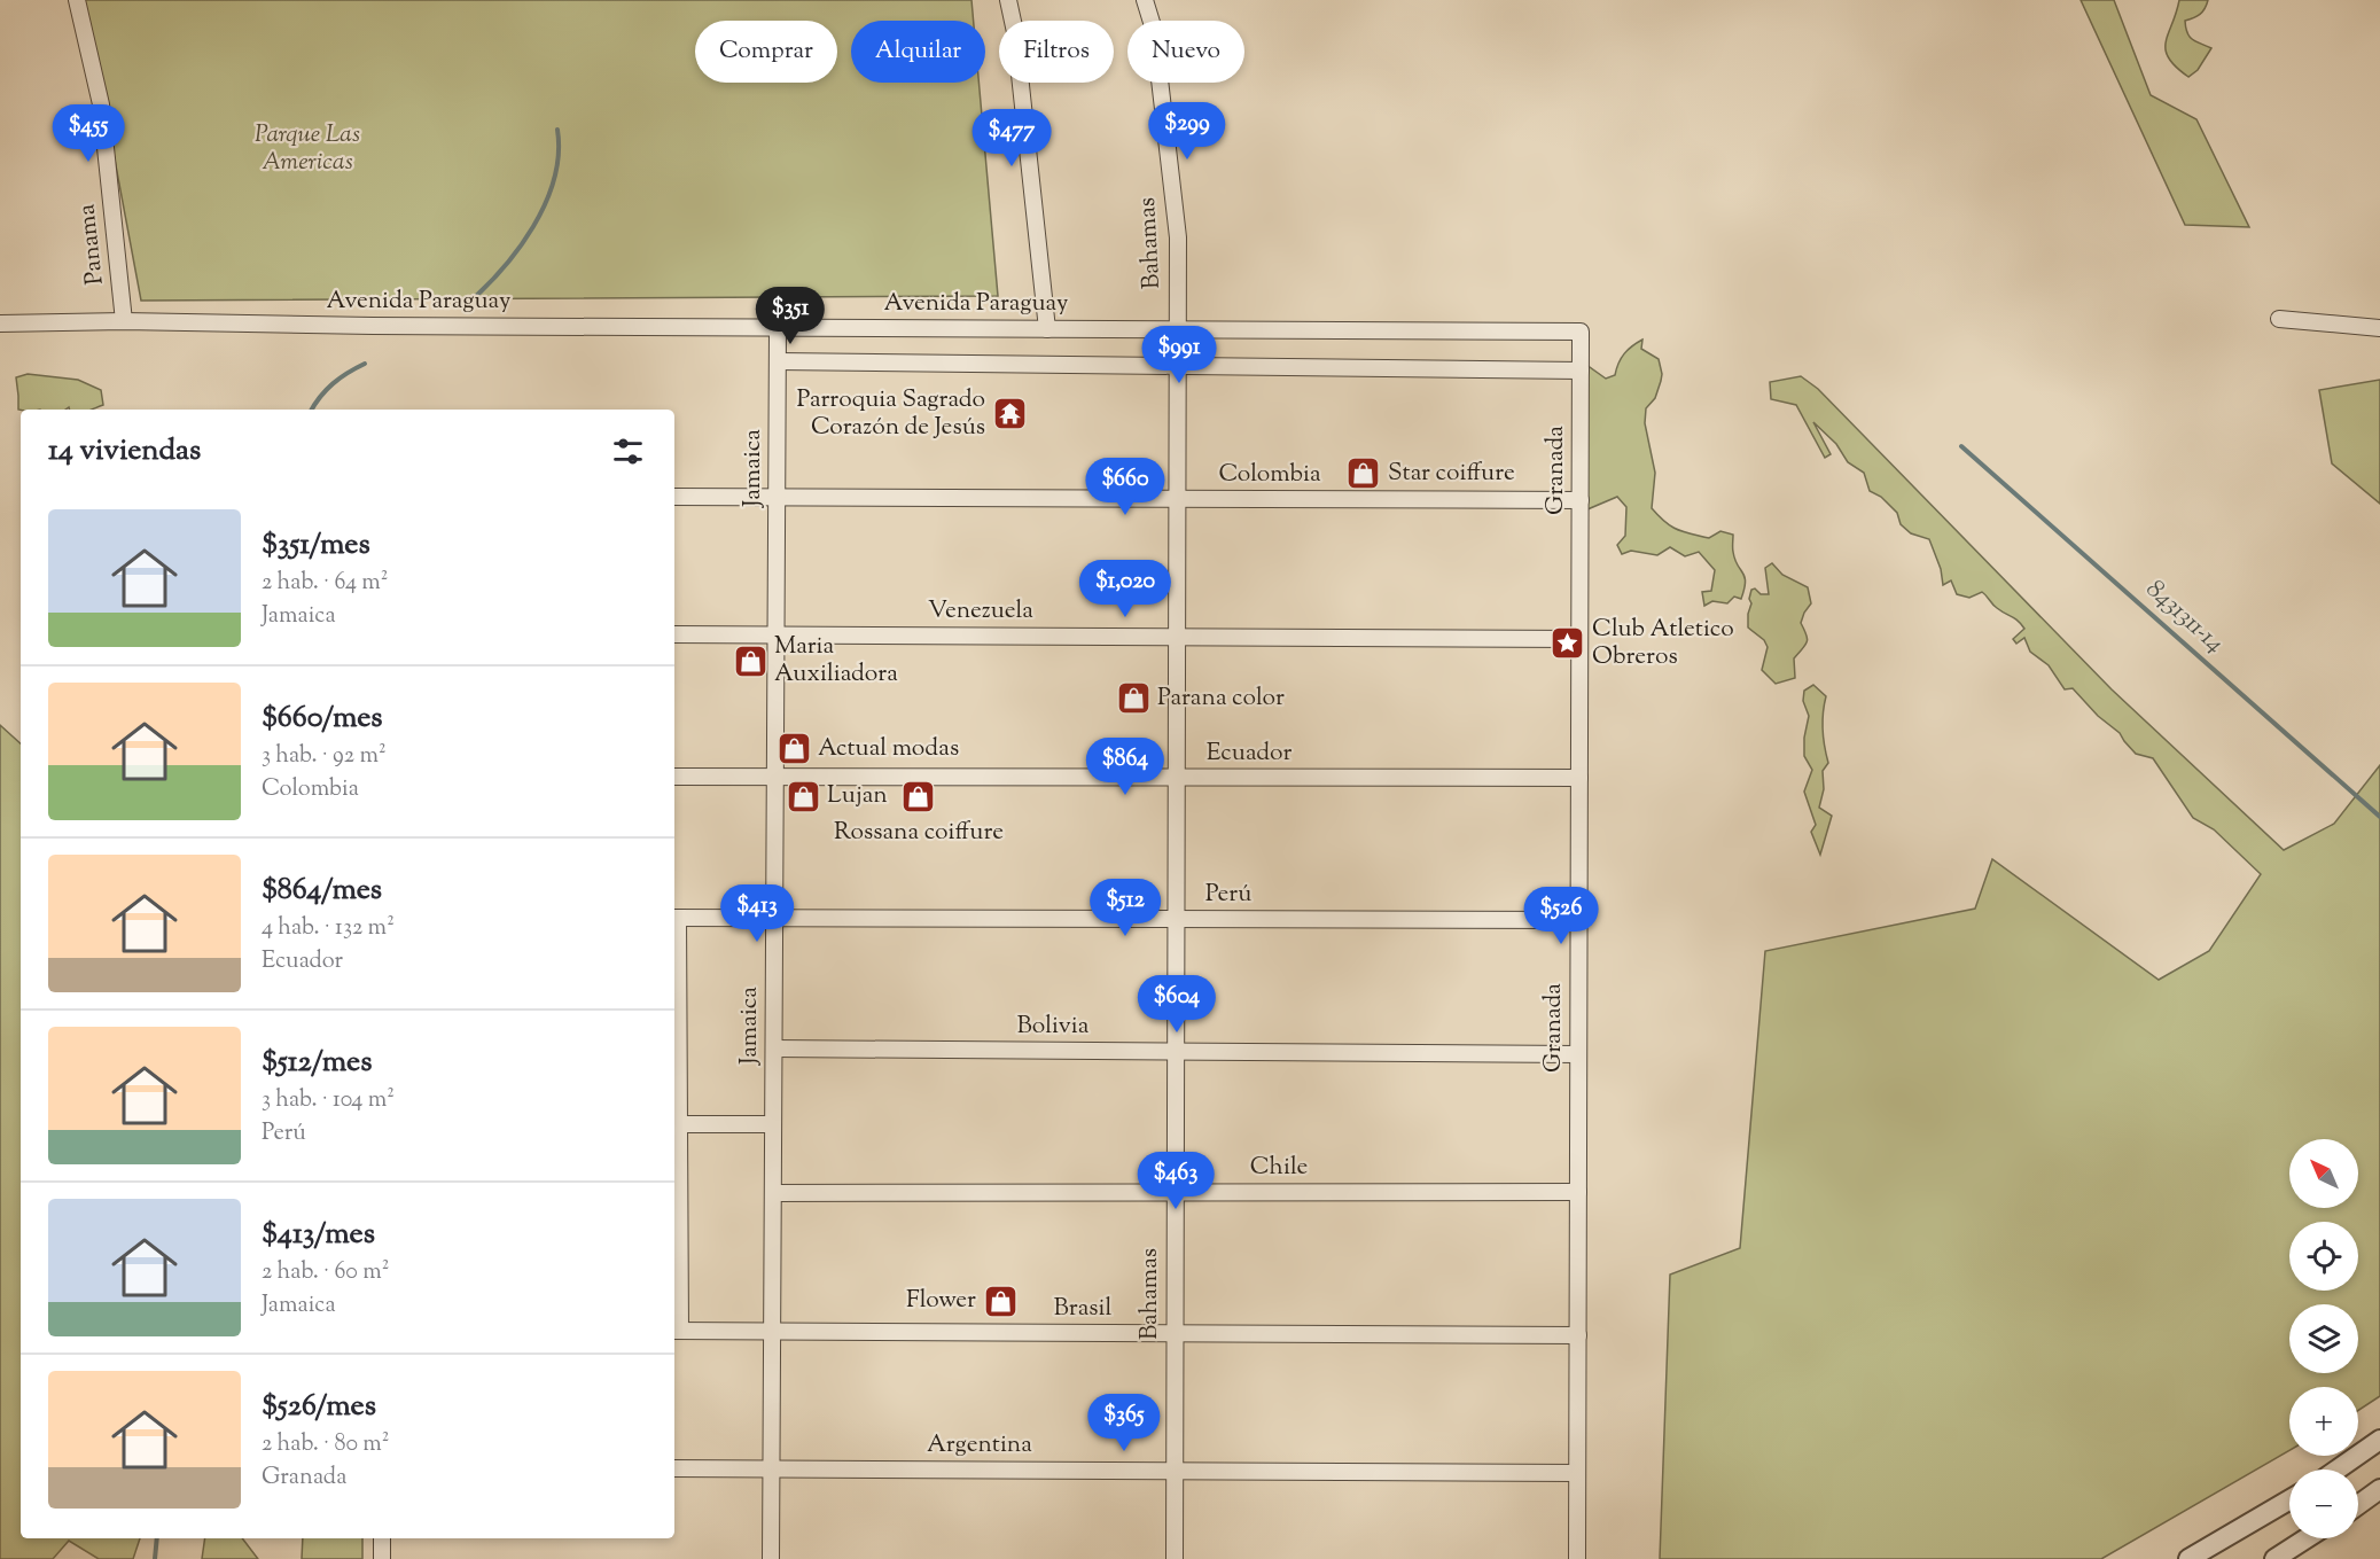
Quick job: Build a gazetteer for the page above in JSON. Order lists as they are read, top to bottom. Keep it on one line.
{"streets":{"street":["Bahamas","Panama","Avenida Paraguay","Jamaica","Granada","Colombia","Venezuela","Ecuador","Perú","Bolivia","Chile","Brasil","Argentina"]},"crossings":[["Bahamas","Avenida Paraguay"],["Bahamas","Colombia"],["Bahamas","Venezuela"],["Bahamas","Ecuador"],["Bahamas","Perú"],["Bahamas","Bolivia"],["Bahamas","Chile"],["Bahamas","Brasil"],["Bahamas","Argentina"],["Panama","Avenida Paraguay"],["Avenida Paraguay","Jamaica"],["Avenida Paraguay","Granada"],["Jamaica","Colombia"],["Jamaica","Venezuela"],["Jamaica","Ecuador"],["Jamaica","Perú"],["Jamaica","Bolivia"],["Jamaica","Chile"],["Jamaica","Brasil"],["Jamaica","Argentina"],["Granada","Colombia"],["Granada","Venezuela"],["Granada","Ecuador"],["Granada","Perú"],["Granada","Bolivia"],["Granada","Chile"],["Granada","Brasil"],["Granada","Argentina"]],"water":["8431311-14"],"parks":["Parque Las Americas"],"places":{"temple":["Parroquia Sagrado Corazón de Jesús"],"shop":["Star coiffure","Maria Auxiliadora","Parana color","Actual modas","Lujan","Rossana coiffure","Flower"],"place":["Club Atletico Obreros"]},"north":"top left","page":{"chip":["Comprar","Alquilar","Filtros","Nuevo"],"price":["$299","$455","$477","$351","$991","$660","$1,020","$864","$512","$413","$526","$604","$463","$365"],"heading":"14 viviendas","list":[{"name":"$351/mes","note":"2 hab. · 64 m² · Jamaica"},{"name":"$660/mes","note":"3 hab. · 92 m² · Colombia"},{"name":"$864/mes","note":"4 hab. · 132 m² · Ecuador"},{"name":"$512/mes","note":"3 hab. · 104 m² · Perú"},{"name":"$413/mes","note":"2 hab. · 60 m² · Jamaica"},{"name":"$526/mes","note":"2 hab. · 80 m² · Granada"}],"map_buttons":["+","−"]}}
